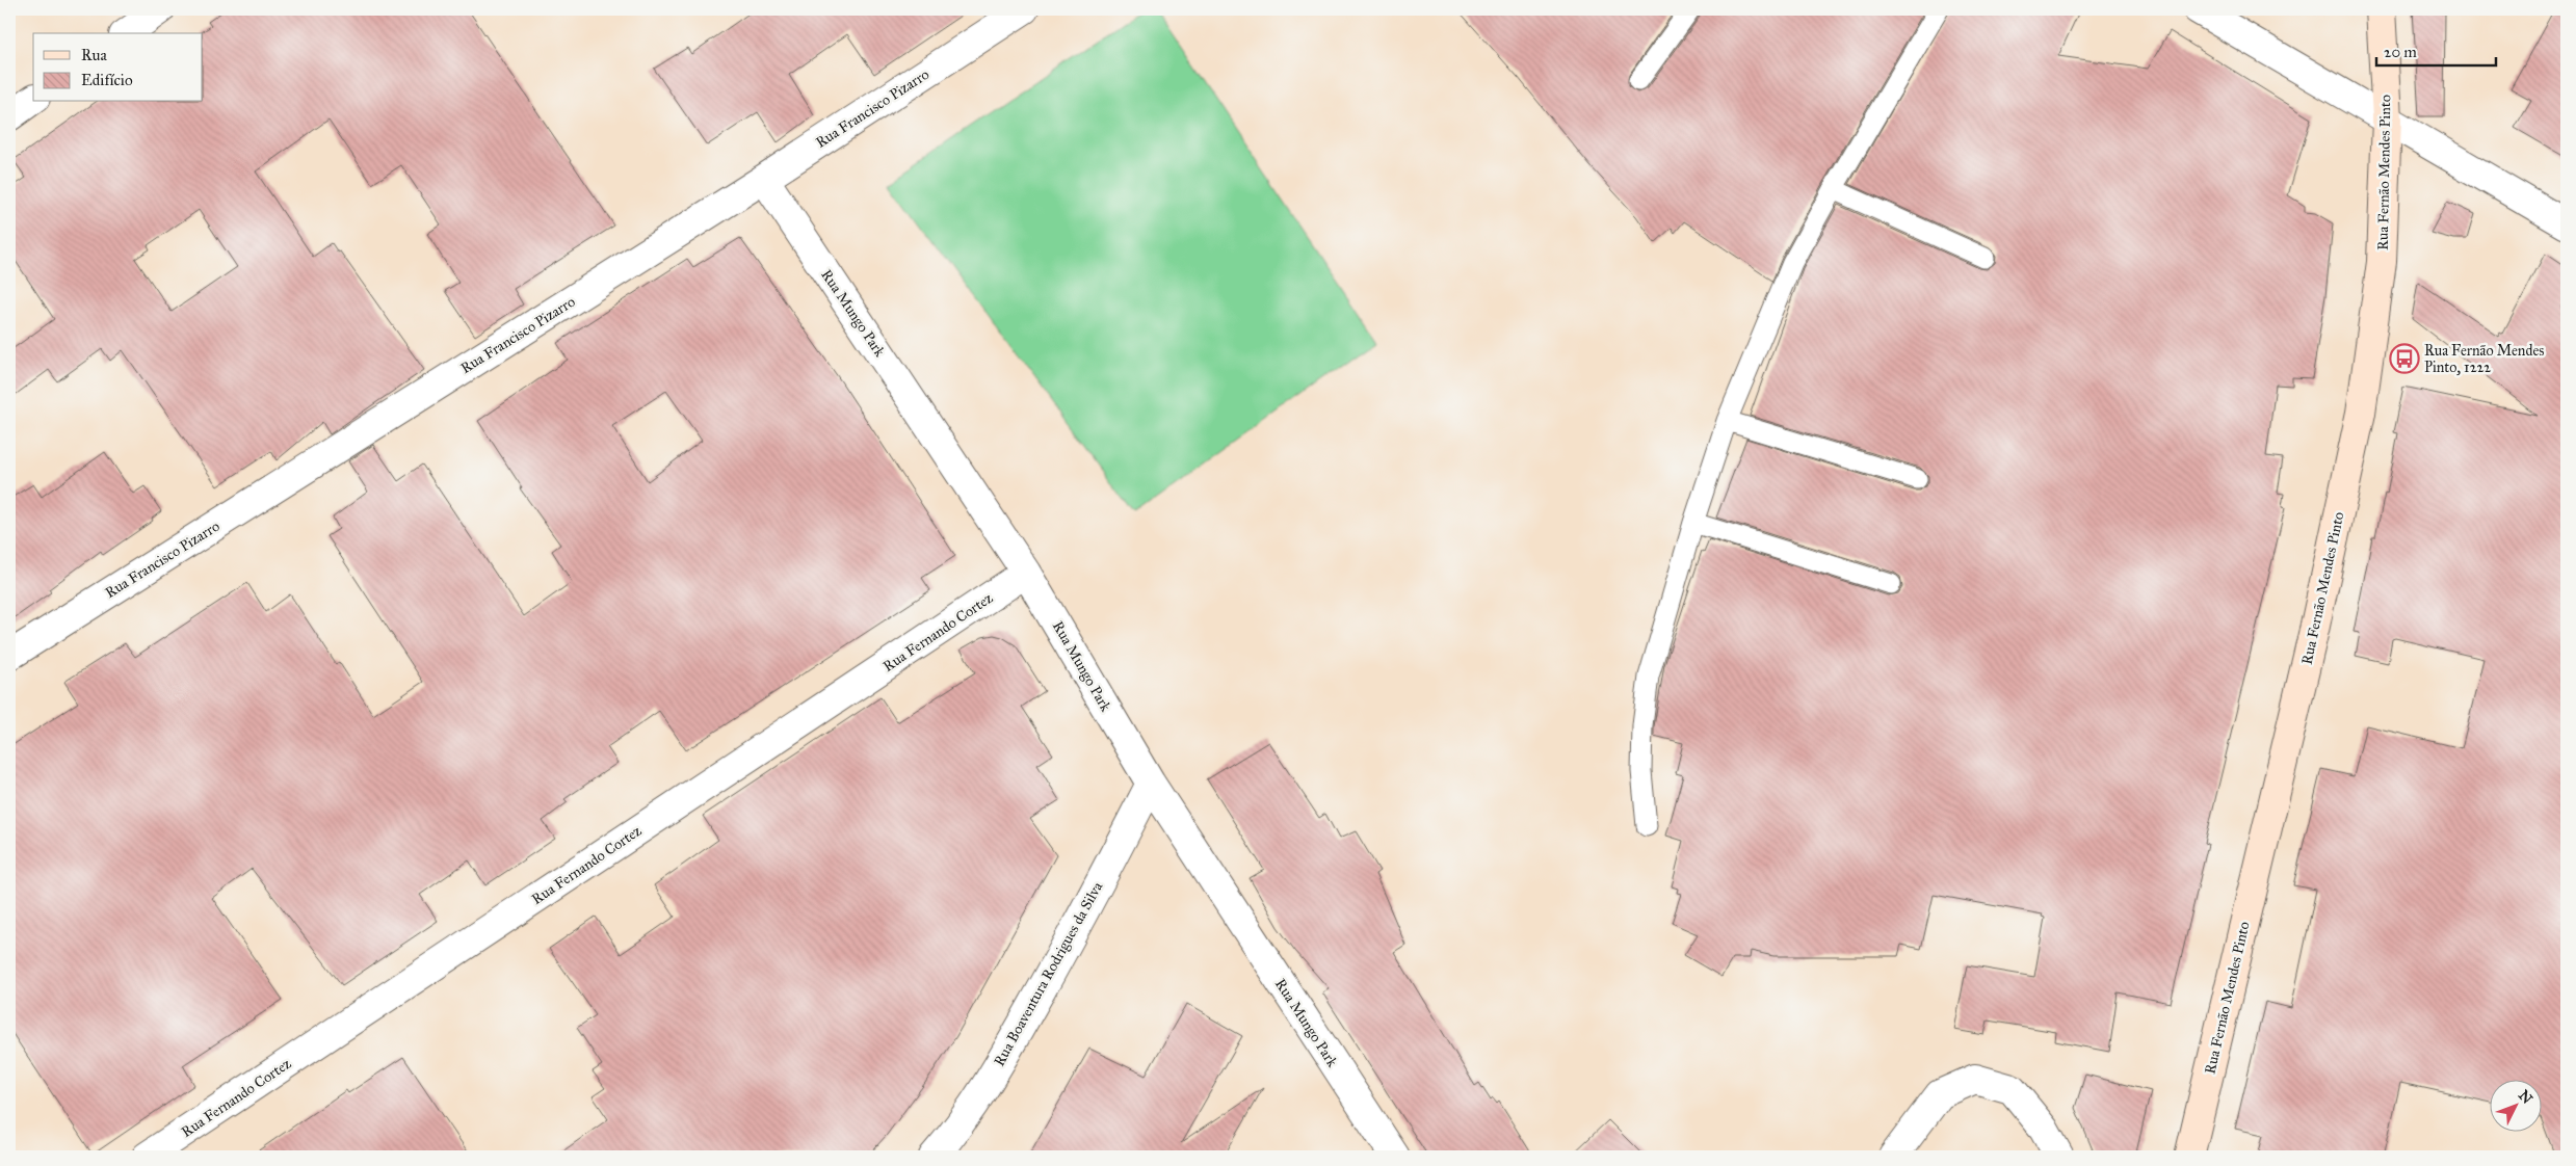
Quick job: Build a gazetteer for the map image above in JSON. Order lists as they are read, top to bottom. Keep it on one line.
{"streets":{"street":["Rua Francisco Pizarro","Rua Fernão Mendes Pinto","Rua Mungo Park","Rua Fernando Cortez","Rua Boaventura Rodrigues da Silva"]},"crossings":[["Rua Francisco Pizarro","Rua Mungo Park"],["Rua Mungo Park","Rua Fernando Cortez"],["Rua Mungo Park","Rua Boaventura Rodrigues da Silva"]],"places":{"bus stop":["Rua Fernão Mendes Pinto, 1222"]},"legend":["Rua","Edifício"],"scale_bar":"20 m","north":"top right"}
